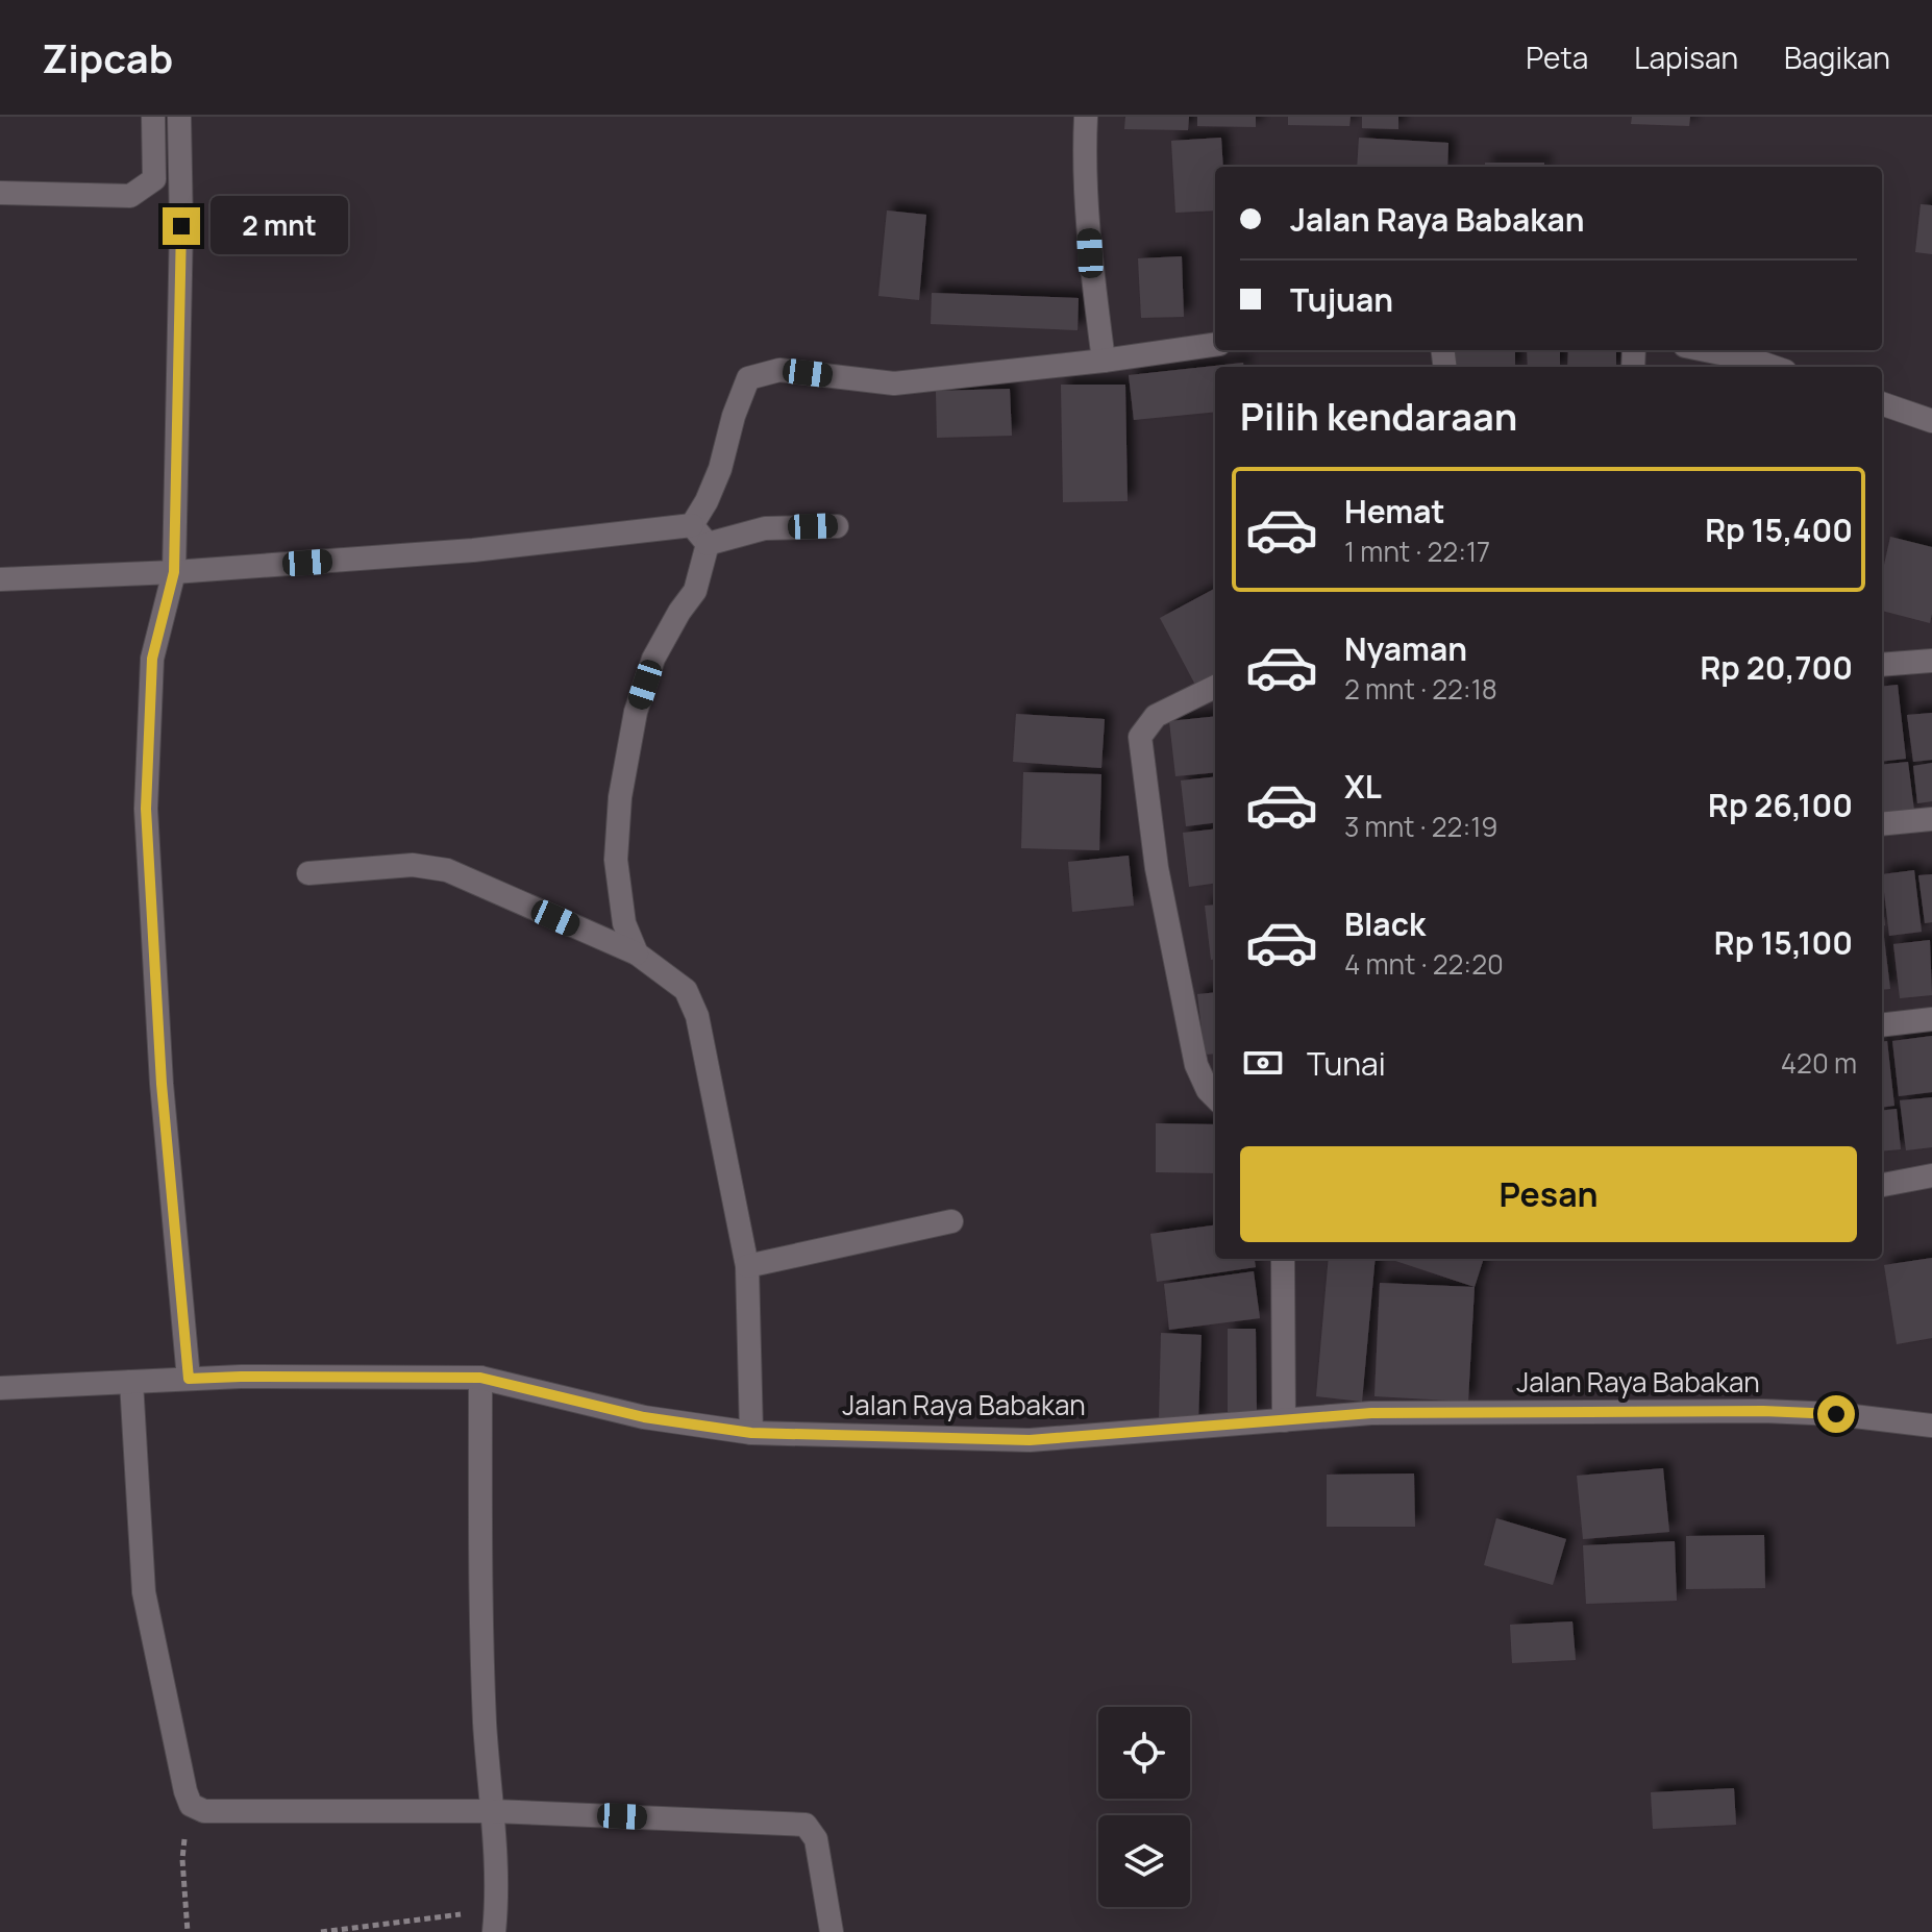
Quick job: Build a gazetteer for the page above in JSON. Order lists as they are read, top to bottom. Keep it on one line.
{"streets":{"street":["Jalan Raya Babakan"]},"page":{"header":"Zipcab","nav":["Peta","Lapisan","Bagikan"],"banner":["Jalan Raya Babakan","Tujuan"],"bubble":"2 mnt","heading":"Pilih kendaraan","list":[{"name":"Hemat","note":"1 mnt · 22:17","value":"Rp 15,400"},{"name":"Nyaman","note":"2 mnt · 22:18","value":"Rp 20,700"},{"name":"XL","note":"3 mnt · 22:19","value":"Rp 26,100"},{"name":"Black","note":"4 mnt · 22:20","value":"Rp 15,100"}],"pay":["Tunai","420 m"],"buttons":"Pesan"}}
